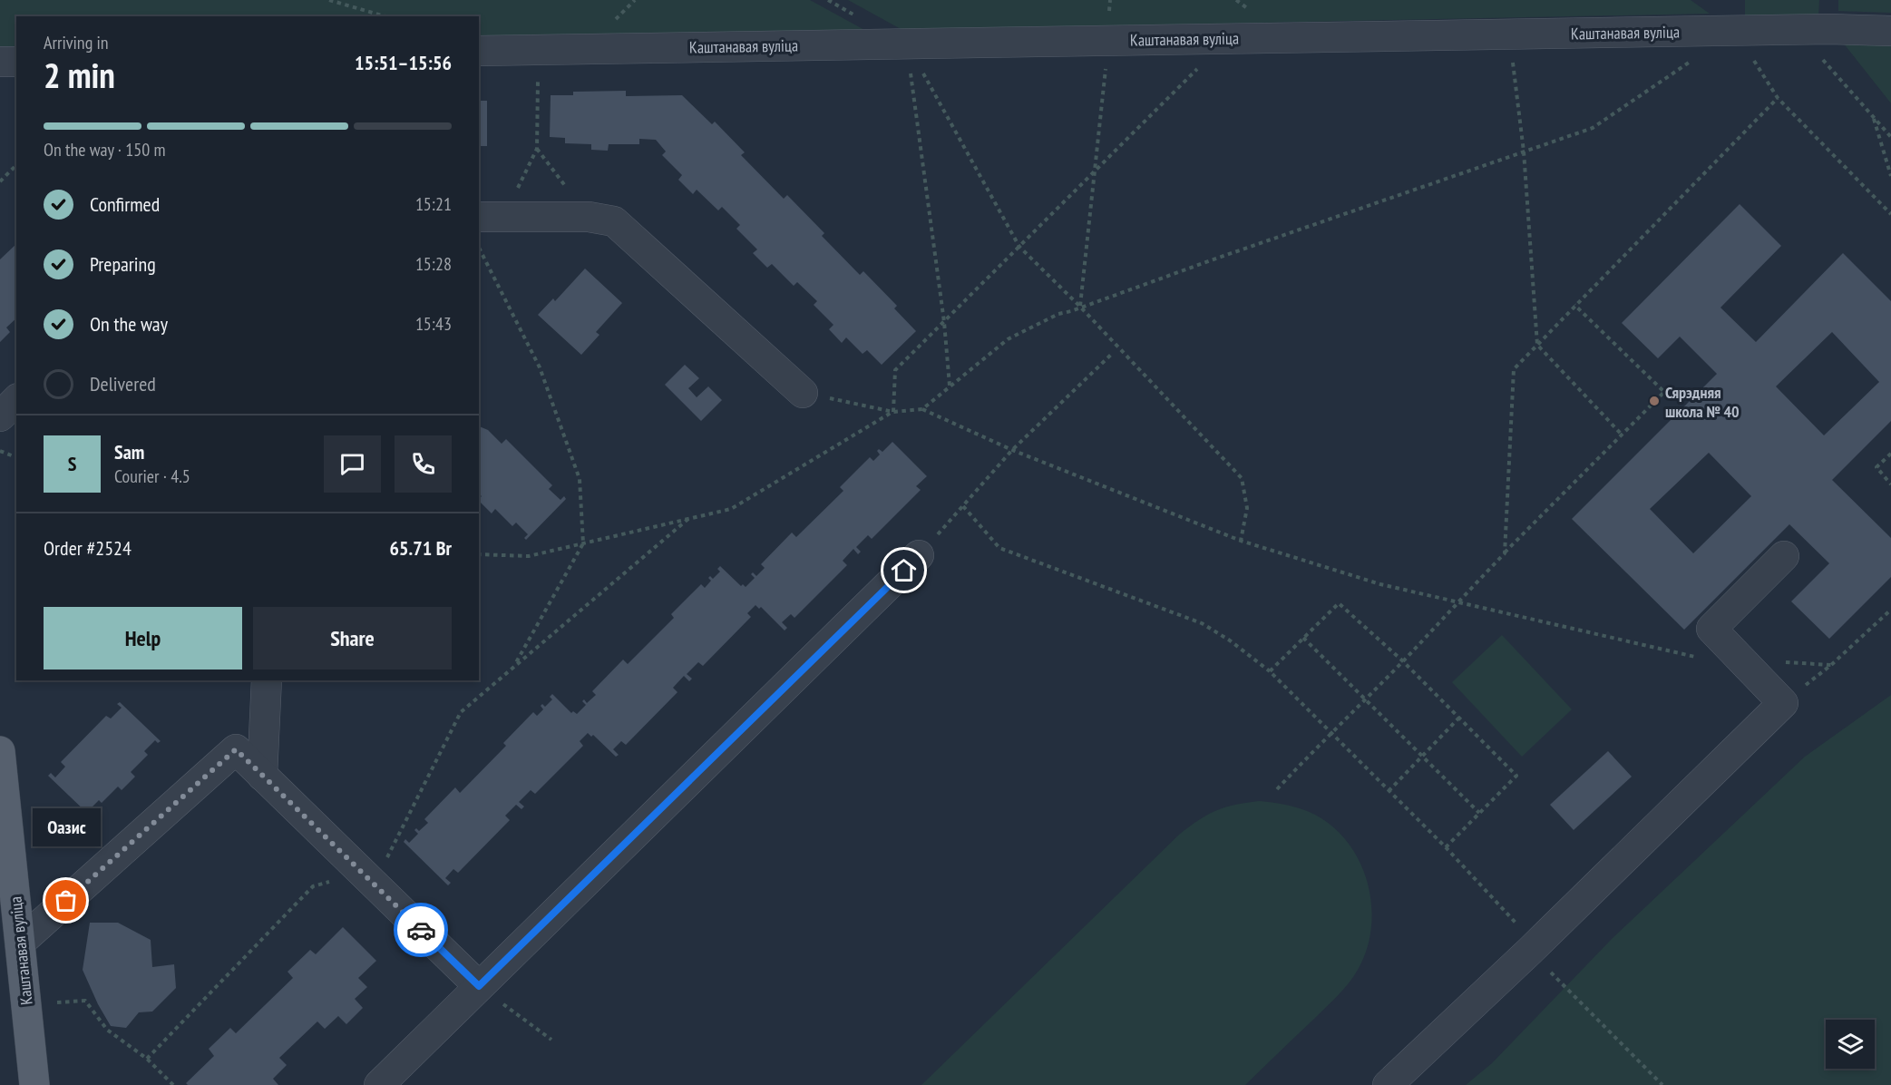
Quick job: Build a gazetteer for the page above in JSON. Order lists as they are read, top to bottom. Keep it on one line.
{"streets":{"main road":["Каштанавая вуліца"]},"places":["Сярэдняя школа № 40","Оазис"],"page":{"heading":["2 min","Arriving in","15:51–15:56"],"panel":["Sam","Courier · 4.5","Order #2524","65.71 Br"],"bar":"On the way · 150 m","list":[["Confirmed","15:21"],["Preparing","15:28"],["On the way","15:43"],"Delivered"],"round":"S","buttons":["Help","Share"],"bubble":"Оазис"}}
